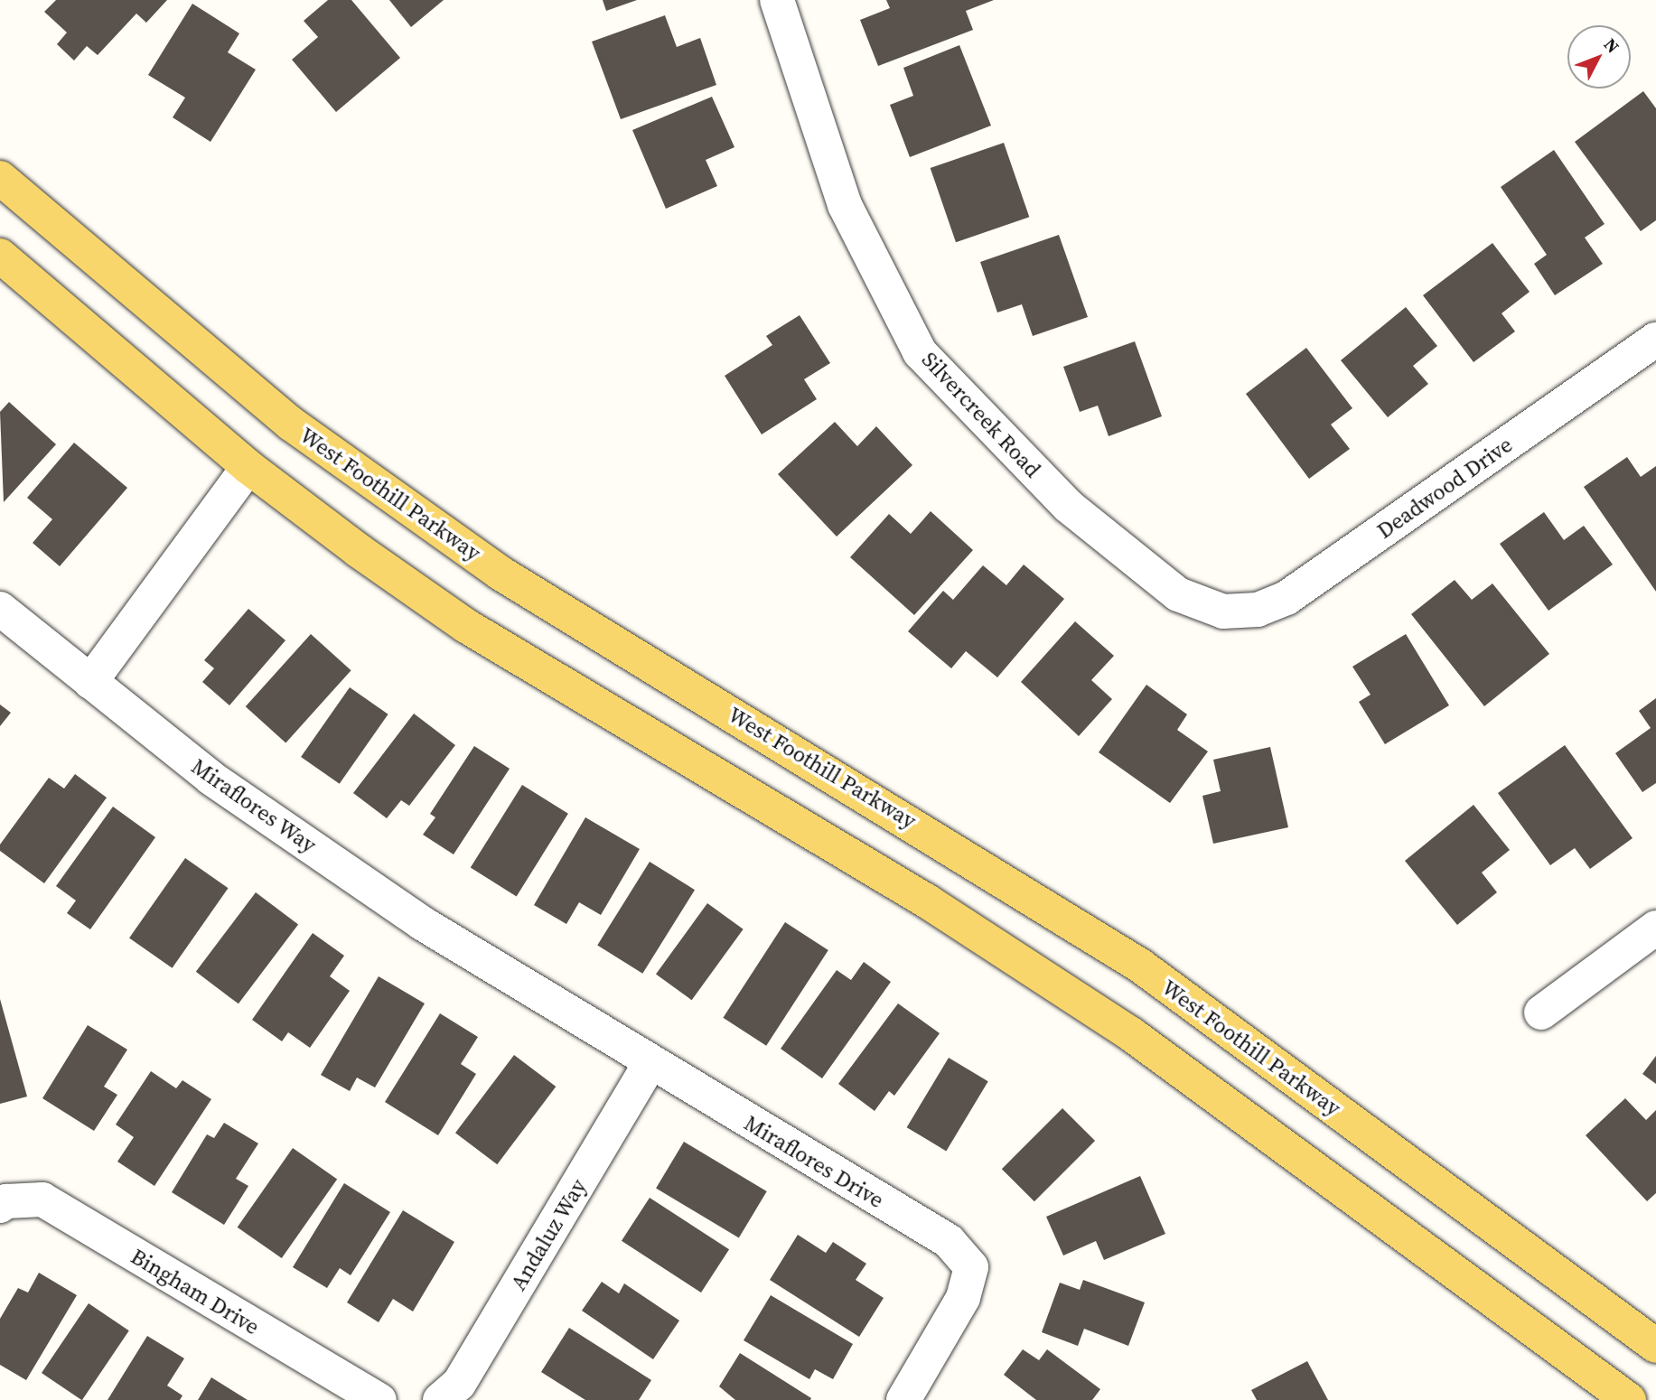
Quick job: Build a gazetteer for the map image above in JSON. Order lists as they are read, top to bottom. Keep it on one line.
{"streets":{"main road":["West Foothill Parkway"],"street":["Silvercreek Road","Deadwood Drive","Miraflores Way","Miraflores Drive","Andaluz Way","Bingham Drive"]},"crossings":[["Silvercreek Road","Deadwood Drive"],["Miraflores Way","Miraflores Drive"],["Miraflores Way","Andaluz Way"],["Miraflores Drive","Andaluz Way"]],"north":"top right"}
